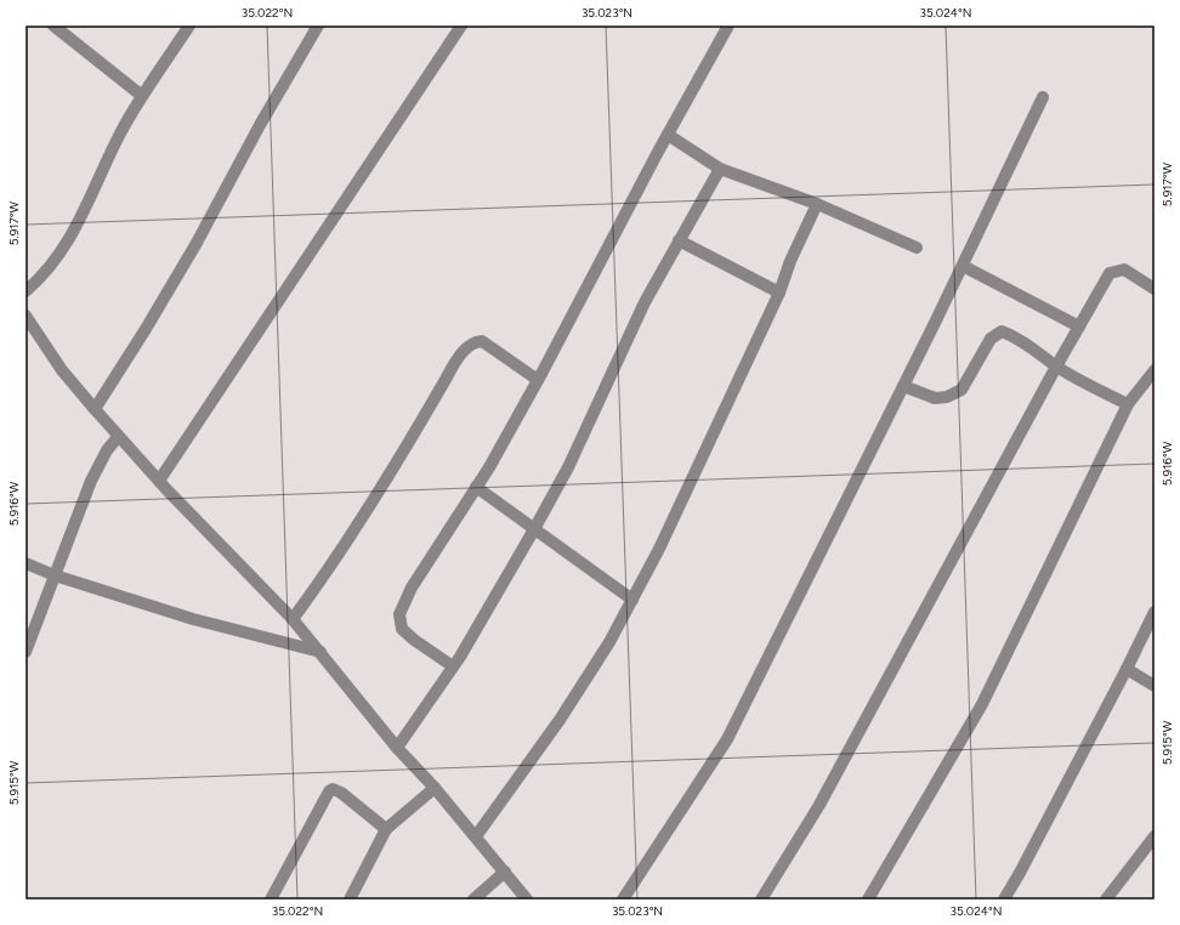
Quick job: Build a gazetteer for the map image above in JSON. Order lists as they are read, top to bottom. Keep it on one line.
{"coordinates":["35.022°N","35.023°N","35.024°N","5.917°W","5.916°W","5.915°W"]}
